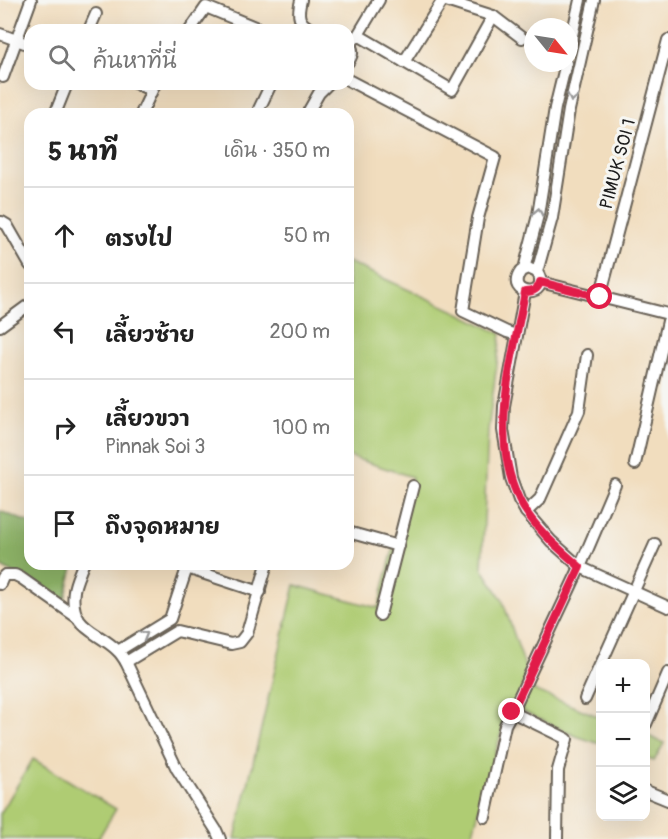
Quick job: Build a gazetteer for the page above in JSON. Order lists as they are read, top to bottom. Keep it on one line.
{"streets":{"street":["PIMUK SOI 1"]},"north":"bottom right","page":{"search":"ค้นหาที่นี่","heading":["5 นาที","เดิน · 350 m"],"list":[["ตรงไป","50 m"],["เลี้ยวซ้าย","200 m"],["เลี้ยวขวา","Pinnak Soi 3","100 m"],"ถึงจุดหมาย"],"map_buttons":["+","−"]}}
